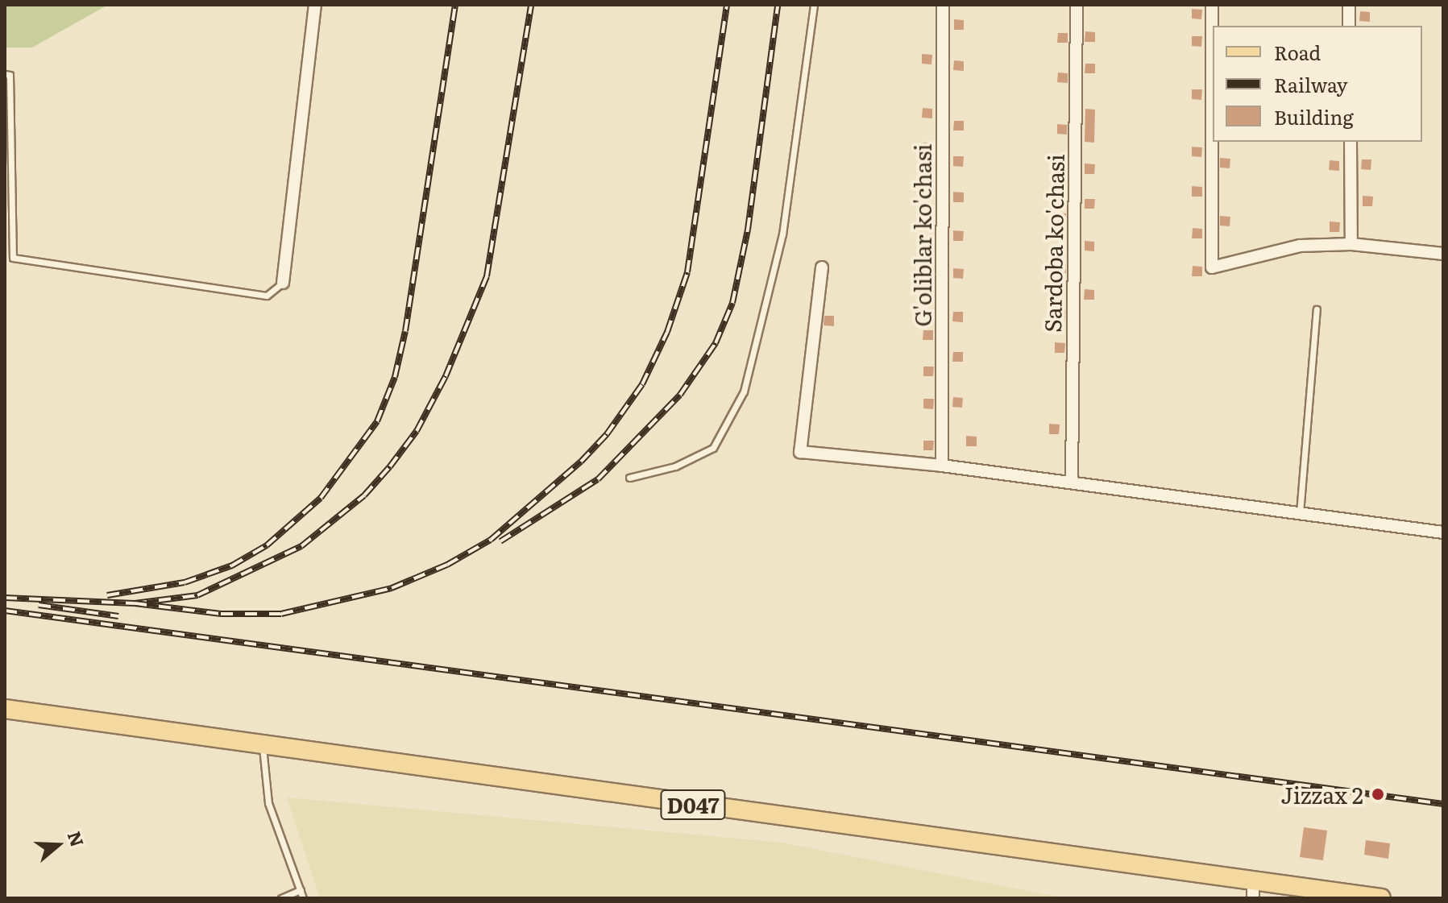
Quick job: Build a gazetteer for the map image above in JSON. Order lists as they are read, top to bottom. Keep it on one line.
{"streets":{"main road":["D047"],"street":["G'oliblar ko'chasi","Sardoba ko'chasi"]},"places":["Jizzax 2"],"legend":["Road","Railway","Building"],"north":"right"}
